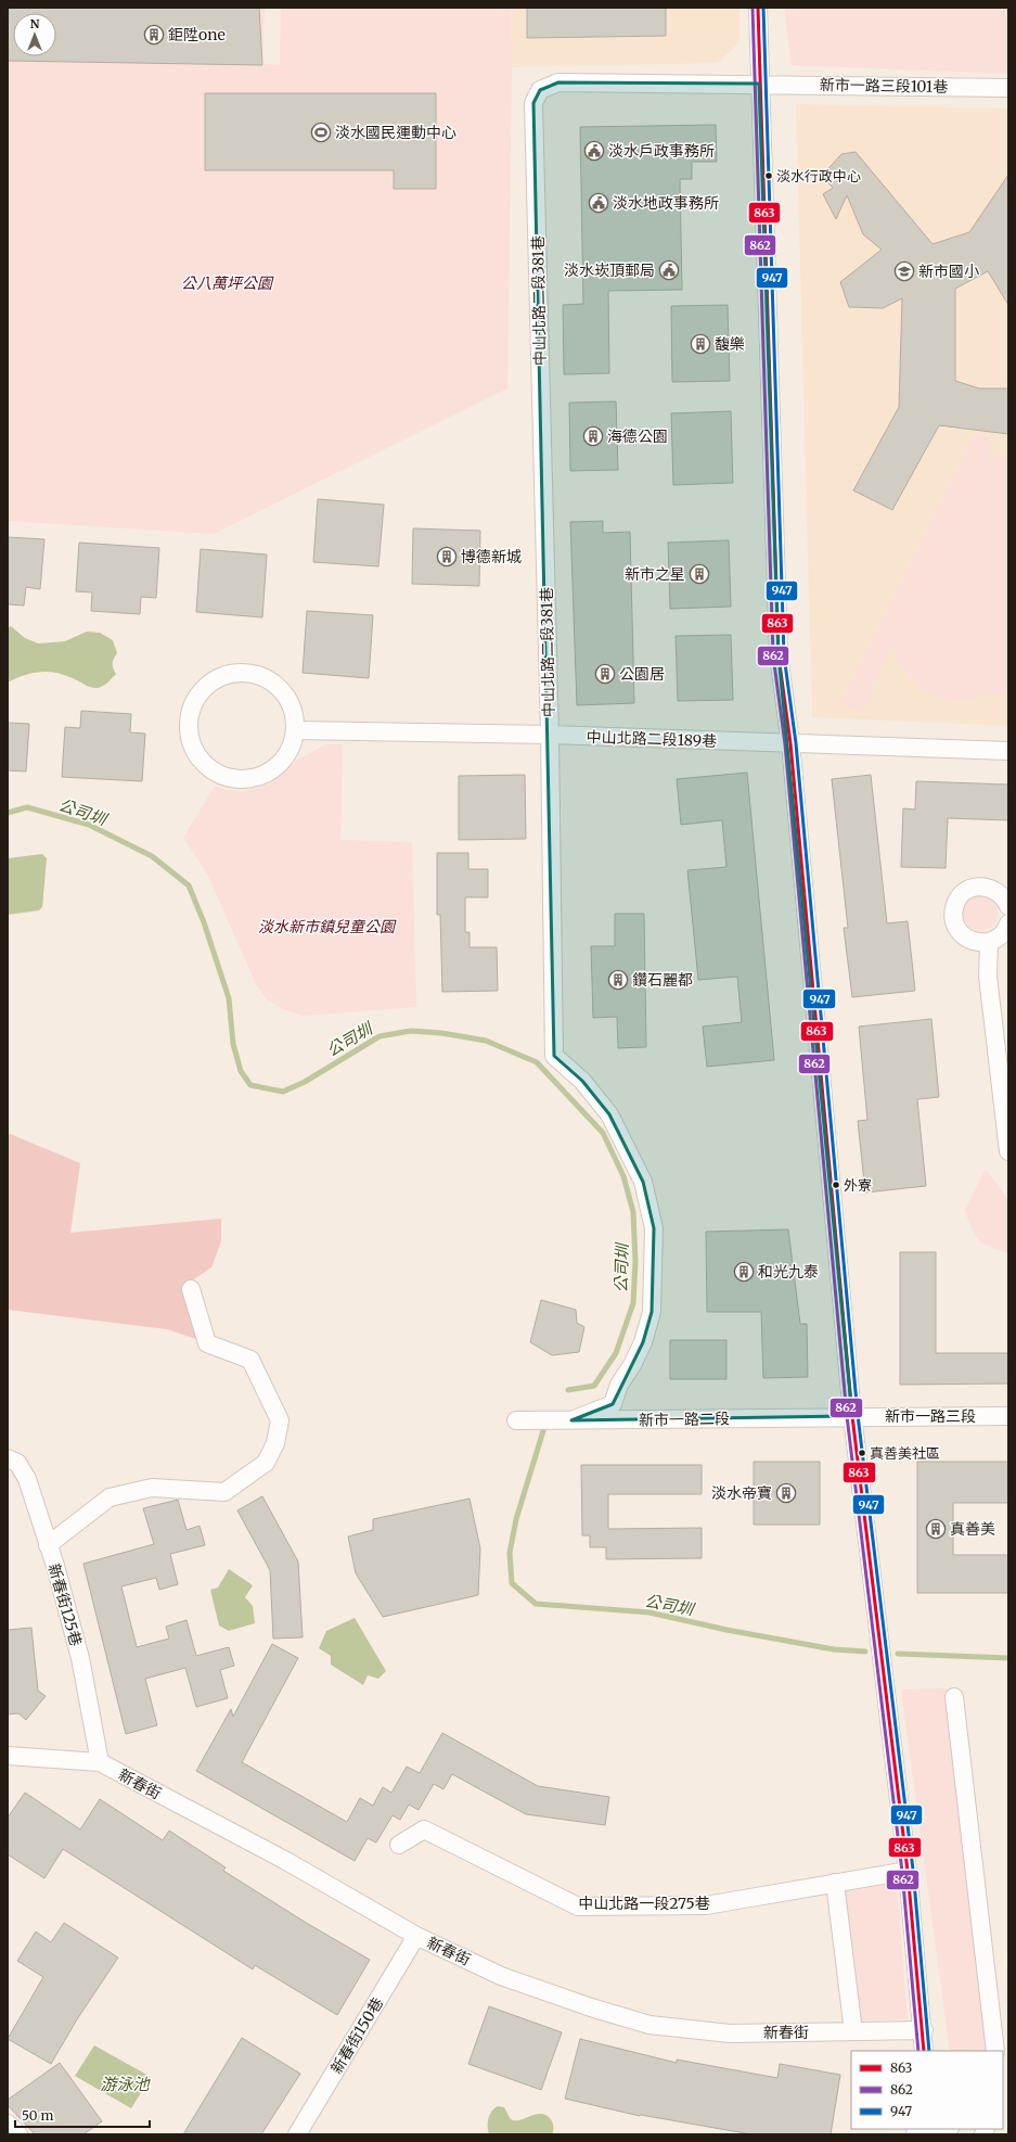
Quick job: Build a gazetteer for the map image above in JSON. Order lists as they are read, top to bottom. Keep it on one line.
{"streets":{"street":["新市一路三段101巷","中山北路二段381巷","中山北路二段189巷","新市一路三段","新市一路二段","新春街125巷","新春街","中山北路一段275巷","新春街150巷"]},"crossings":[["新市一路三段101巷","中山北路二段381巷"],["中山北路二段381巷","中山北路二段189巷"],["中山北路二段381巷","新市一路二段"],["新市一路三段","新市一路二段"],["新春街125巷","新春街"],["新春街","新春街150巷"]],"water":["公司圳","游泳池"],"parks":["公八萬坪公園","淡水新市鎮兒童公園"],"places":{"building":["鉅陞one","馥樂","海德公園","博德新城","新市之星","公園居","鑽石麗都","和光九泰","淡水帝寶","真善美"],"sports":["淡水國民運動中心"],"public building":["淡水戶政事務所","淡水地政事務所","淡水崁頂郵局"],"other":["淡水行政中心","外寮","真善美社區"],"school or university":["新市國小"]},"lines":["transit line 863","transit line 862","transit line 947"],"legend":["863","862","947"],"scale_bar":"50 m","north":"top"}
